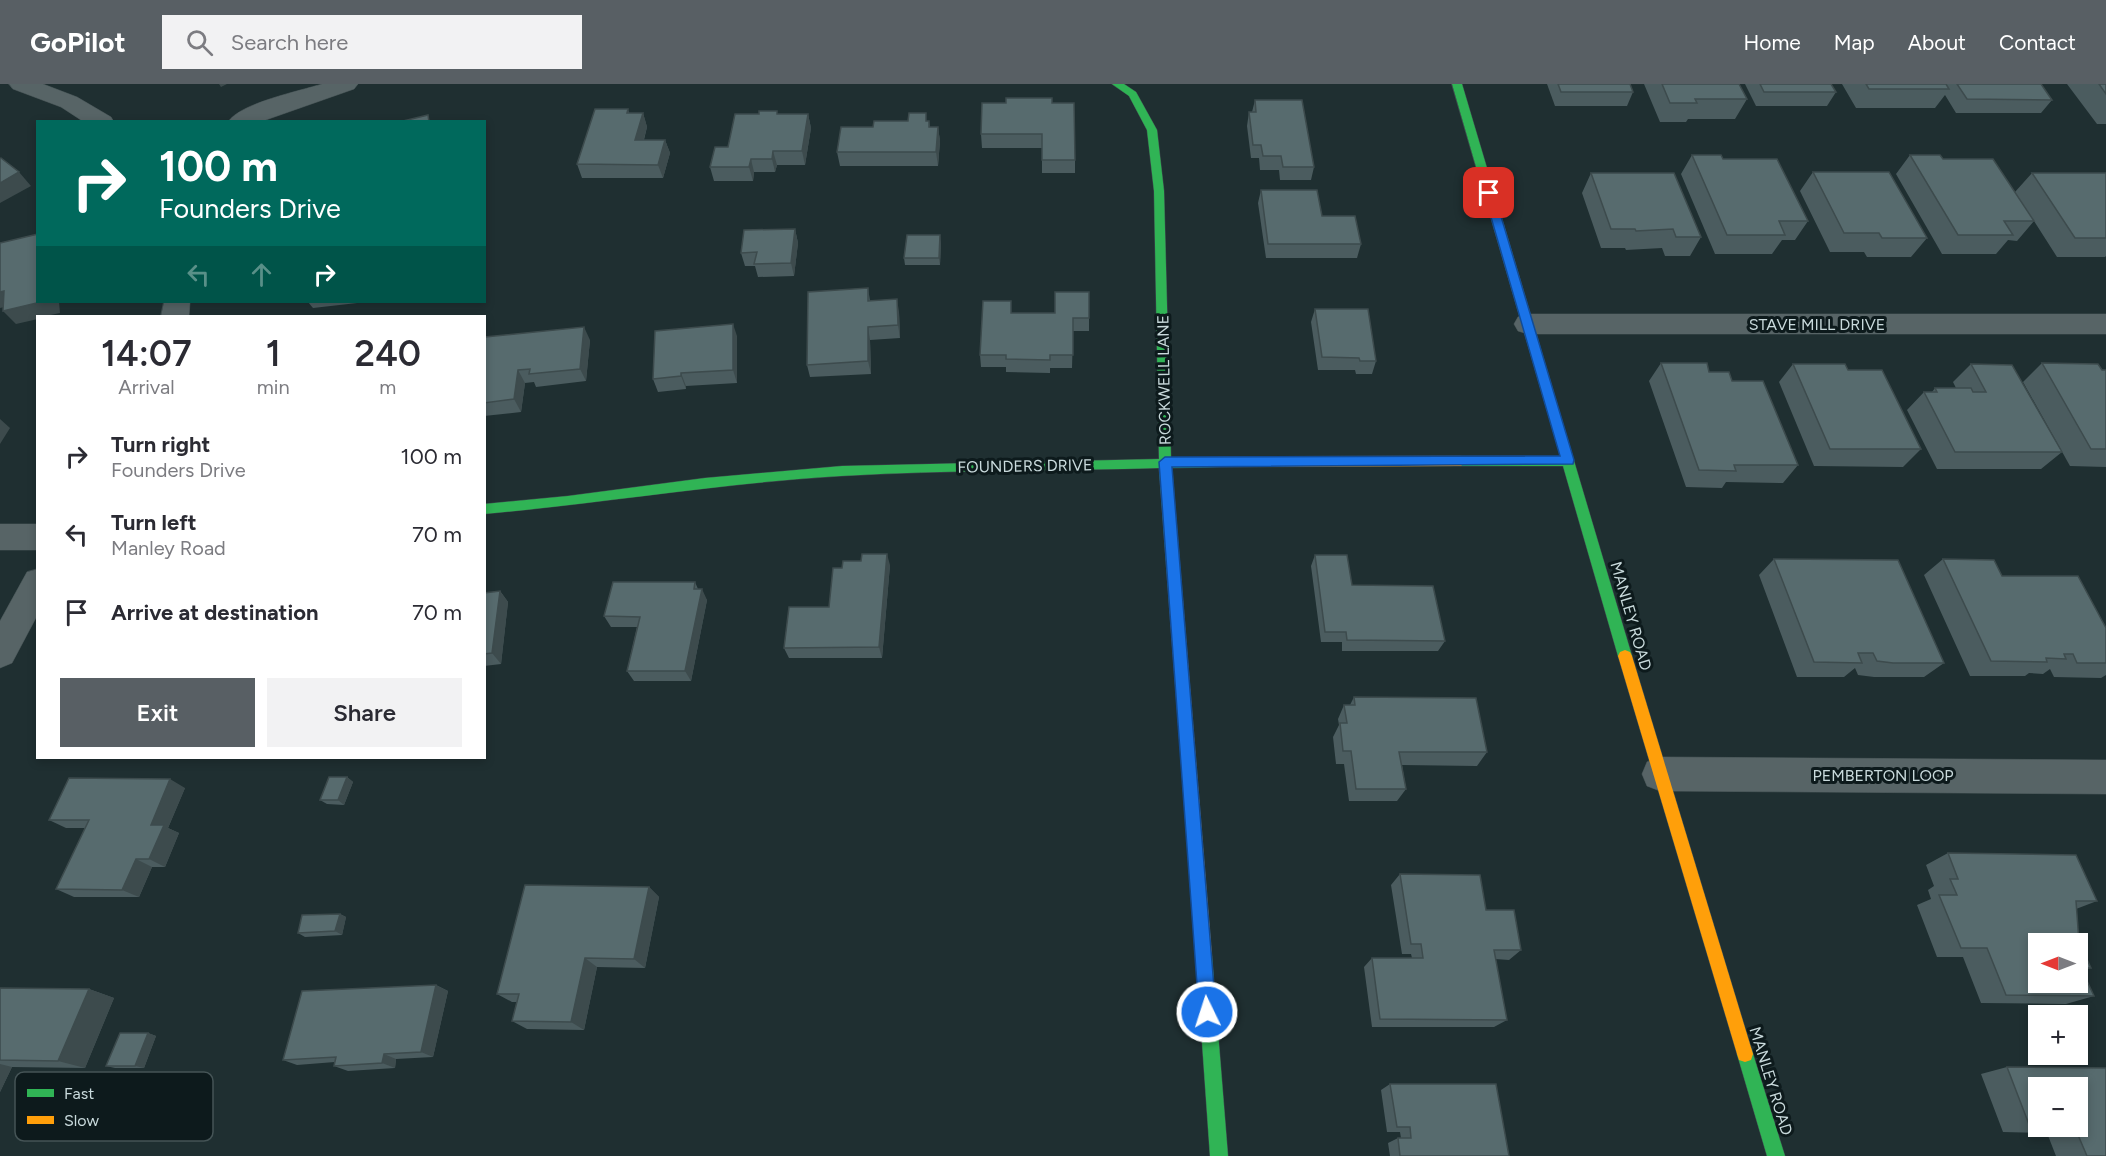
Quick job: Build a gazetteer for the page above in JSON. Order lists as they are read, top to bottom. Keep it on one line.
{"streets":{"street":["STAVE MILL DRIVE","ROCKWELL LANE","FOUNDERS DRIVE","MANLEY ROAD","PEMBERTON LOOP"]},"crossings":[["STAVE MILL DRIVE","MANLEY ROAD"],["ROCKWELL LANE","FOUNDERS DRIVE"],["FOUNDERS DRIVE","MANLEY ROAD"],["MANLEY ROAD","PEMBERTON LOOP"]],"legend":["Fast","Slow"],"north":"left","page":{"header":"GoPilot","search":"Search here","nav":["Home","Map","About","Contact"],"turn":["100 m","Founders Drive"],"eta":["14:07","Arrival","1","min","240","m"],"list":[{"name":"Turn right","note":"Founders Drive","value":"100 m"},{"name":"Turn left","note":"Manley Road","value":"70 m"},{"name":"Arrive at destination","value":"70 m"}],"buttons":["Exit","Share"],"map_buttons":["+","−"]}}
